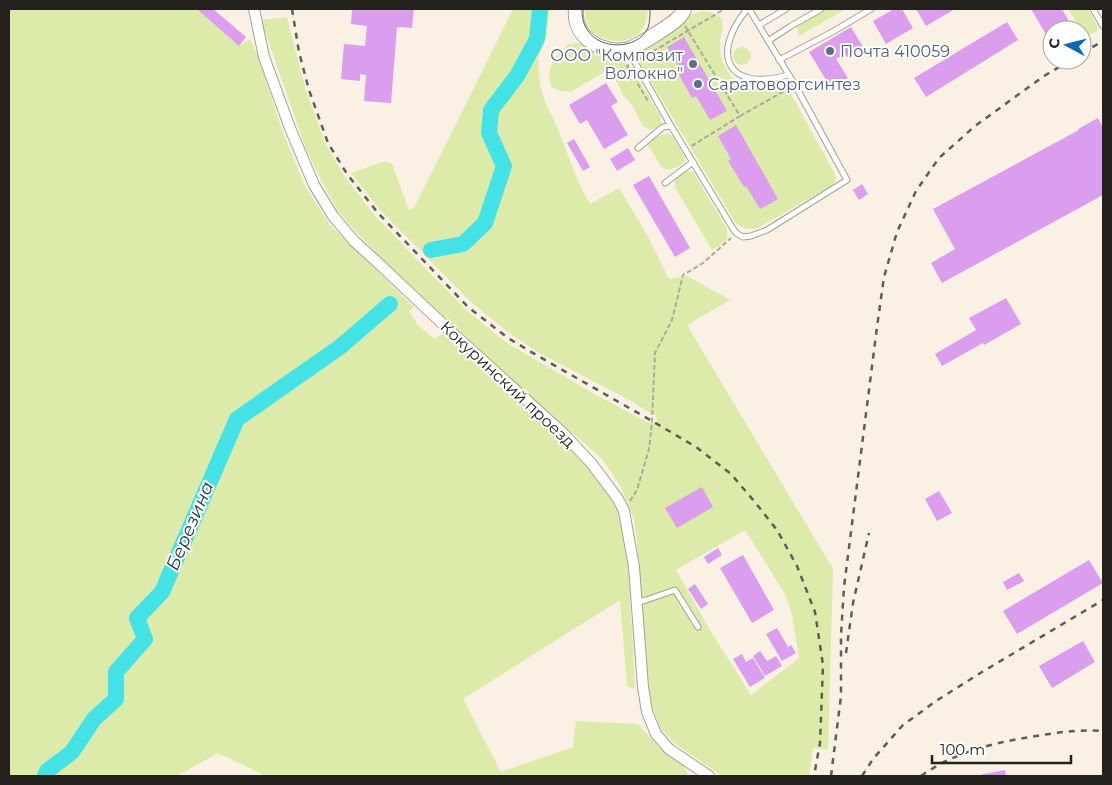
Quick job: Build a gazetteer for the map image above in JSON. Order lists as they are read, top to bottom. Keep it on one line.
{"streets":{"street":["Кокуринский проезд"]},"water":["Березина"],"places":["Почта 410059","ООО \"Композит Волокно\"","Саратоворгсинтез"],"scale_bar":"100 m","north":"left"}
